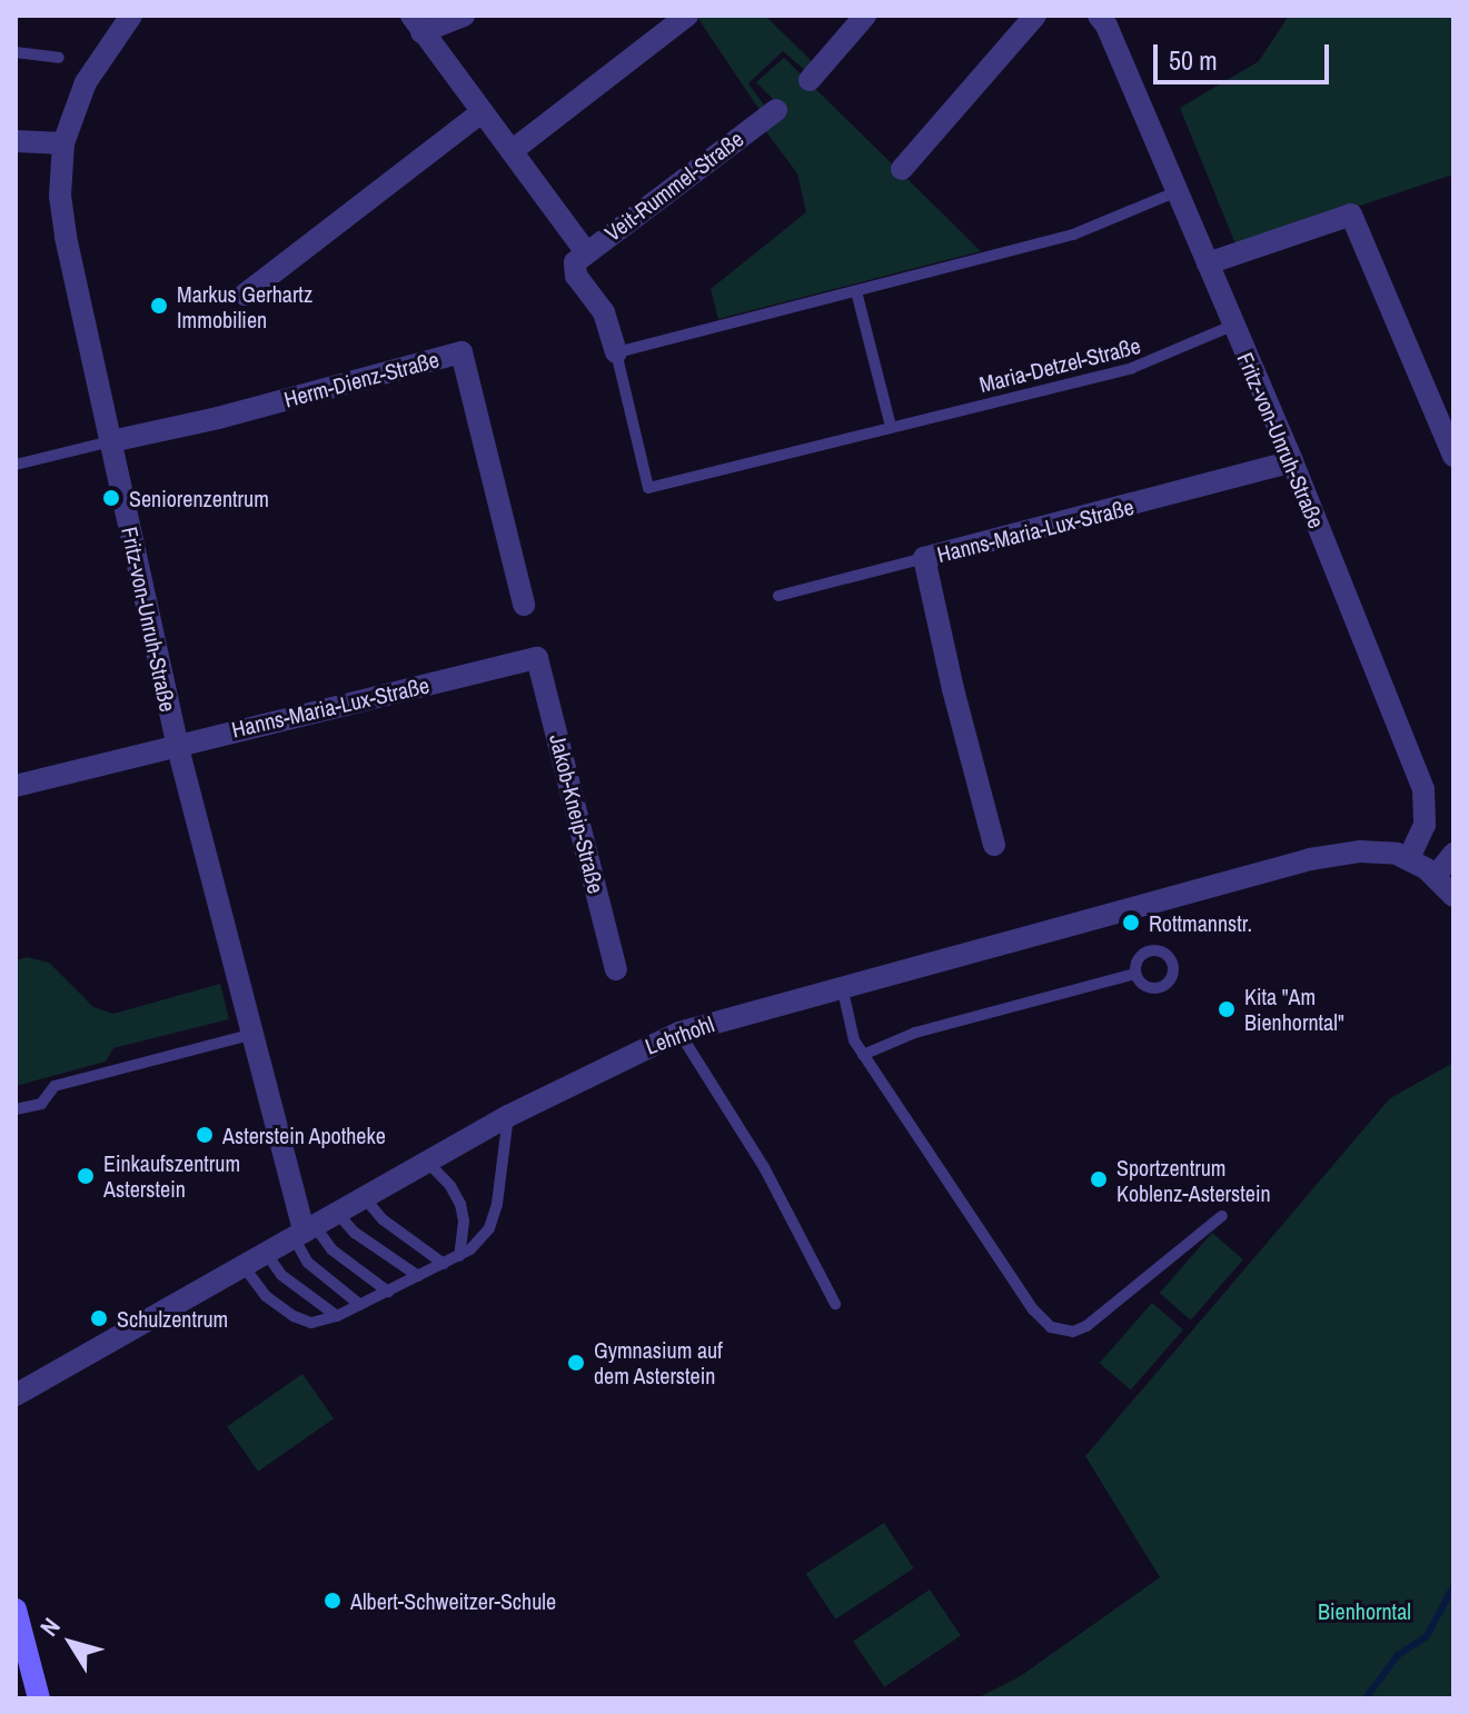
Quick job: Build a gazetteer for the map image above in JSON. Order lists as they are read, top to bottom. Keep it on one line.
{"streets":{"street":["Veit-Rummel-Straße","Herm-Dienz-Straße","Fritz-von-Unruh-Straße","Hanns-Maria-Lux-Straße","Jakob-Kneip-Straße","Lehrhohl"],"lane":["Maria-Detzel-Straße"]},"crossings":[["Maria-Detzel-Straße","Fritz-von-Unruh-Straße"],["Herm-Dienz-Straße","Fritz-von-Unruh-Straße"],["Fritz-von-Unruh-Straße","Hanns-Maria-Lux-Straße"],["Fritz-von-Unruh-Straße","Lehrhohl"],["Hanns-Maria-Lux-Straße","Jakob-Kneip-Straße"]],"parks":["Bienhorntal"],"places":["Markus Gerhartz Immobilien","Seniorenzentrum","Rottmannstr.","Kita \"Am Bienhorntal\"","Asterstein Apotheke","Einkaufszentrum Asterstein","Sportzentrum Koblenz-Asterstein","Schulzentrum","Gymnasium auf dem Asterstein","Albert-Schweitzer-Schule"],"scale_bar":"50 m","north":"top left"}
